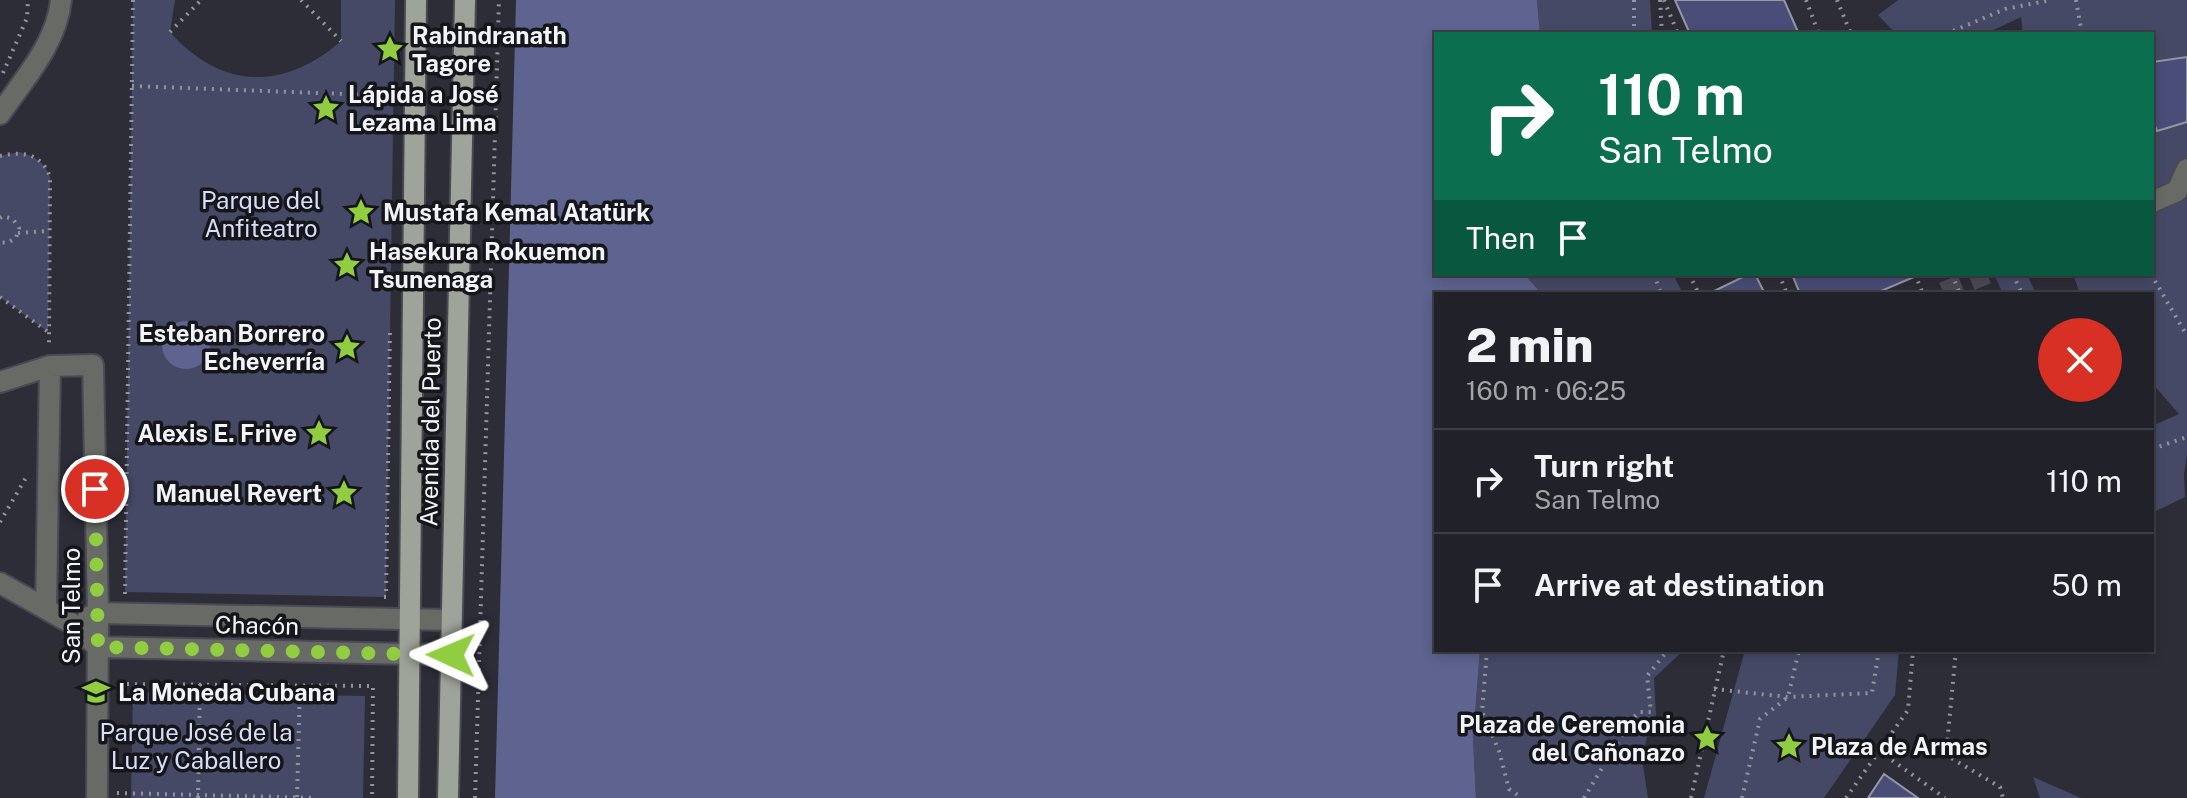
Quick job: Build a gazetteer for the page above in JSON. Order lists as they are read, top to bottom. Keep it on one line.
{"streets":{"main road":["Avenida del Puerto"],"street":["San Telmo","Chacón"]},"crossings":[["Avenida del Puerto","Chacón"],["San Telmo","Chacón"]],"parks":["Parque del Anfiteatro","Parque José de la Luz y Caballero"],"places":{"place":["Rabindranath Tagore","Lápida a José Lezama Lima","Mustafa Kemal Atatürk","Hasekura Rokuemon Tsunenaga","Esteban Borrero Echeverría","Alexis E. Frive","Manuel Revert","Plaza de Ceremonia del Cañonazo","Plaza de Armas"],"school or university":["La Moneda Cubana"]},"page":{"turn":["110 m","San Telmo"],"then":"Then","heading":["2 min","160 m · 06:25"],"list":[{"name":"Turn right","note":"San Telmo","value":"110 m"},{"name":"Arrive at destination","value":"50 m"}]}}
